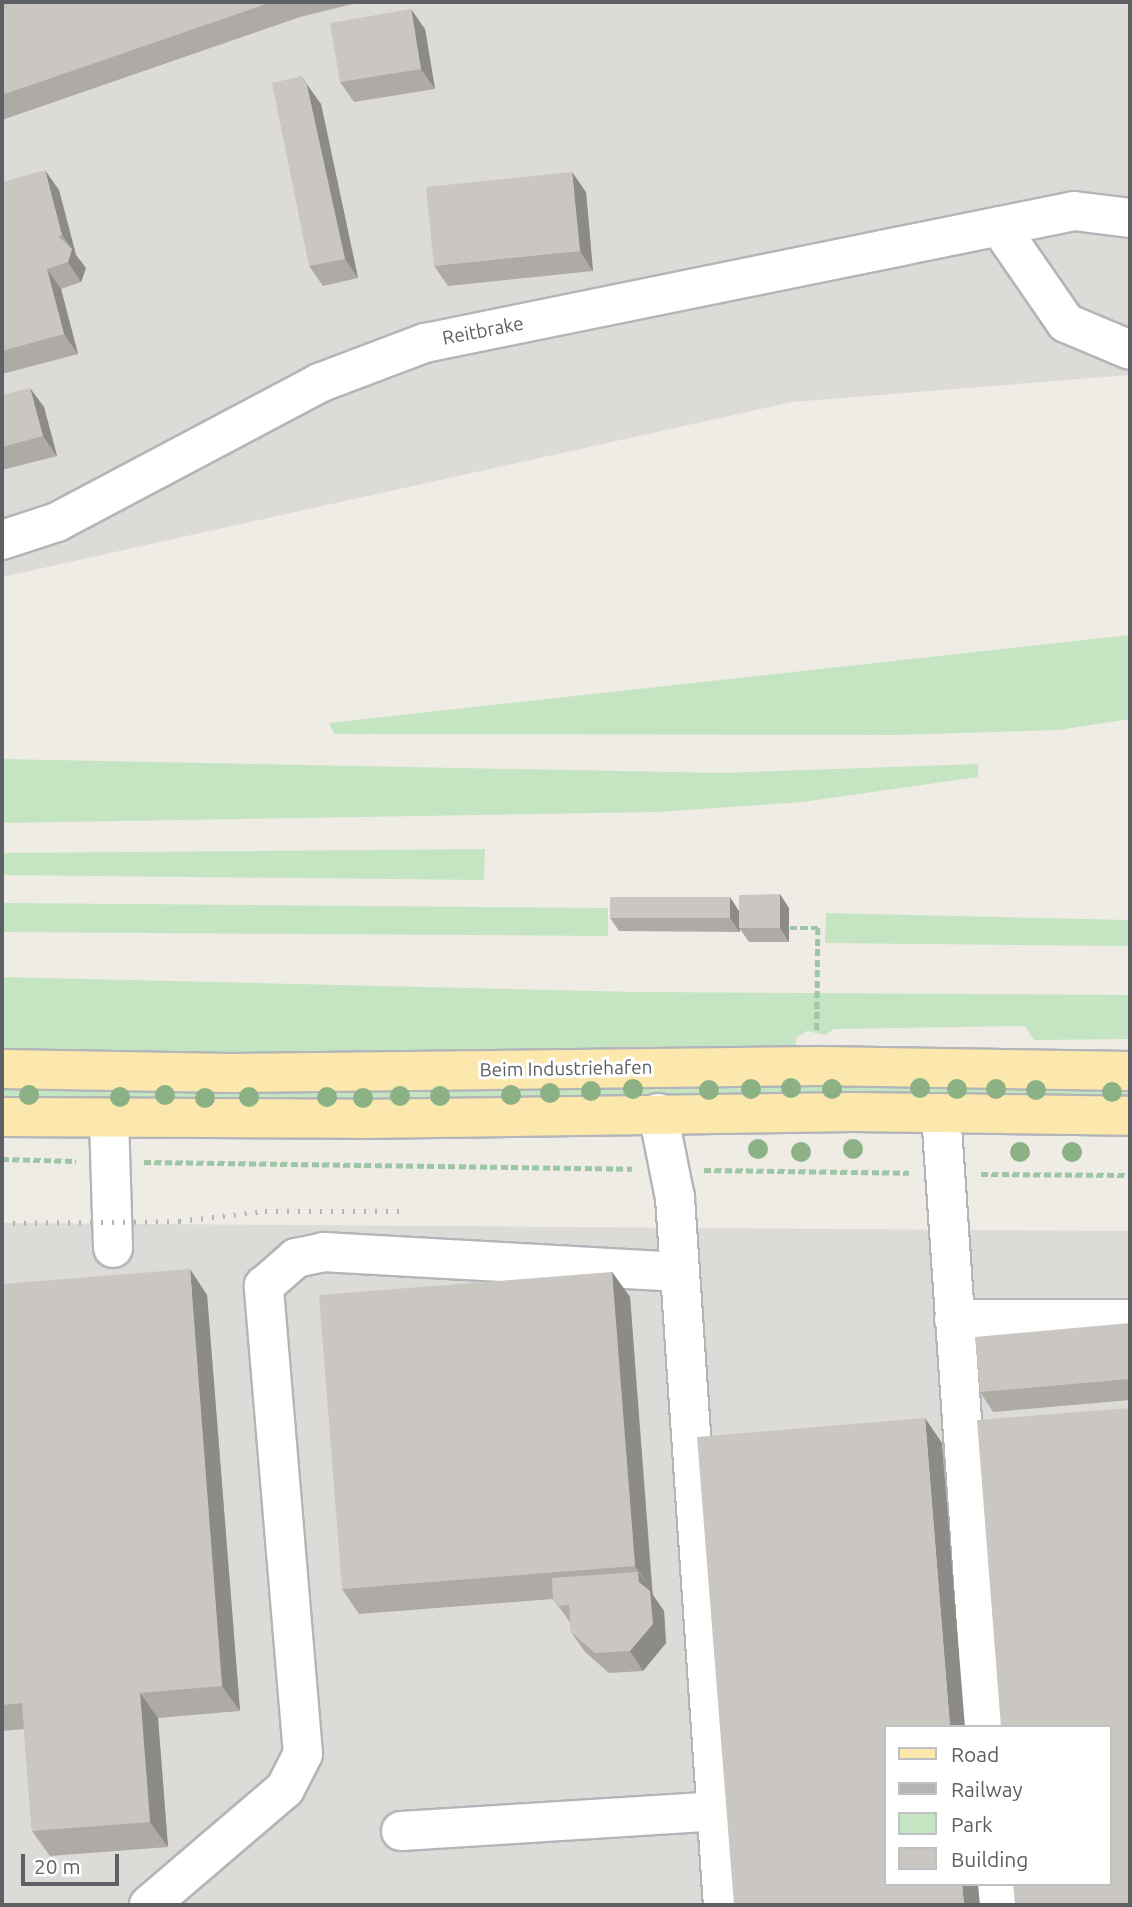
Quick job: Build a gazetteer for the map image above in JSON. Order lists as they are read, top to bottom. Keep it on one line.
{"streets":{"main road":["Beim Industriehafen"],"street":["Reitbrake"]},"legend":["Road","Railway","Park","Building"],"scale_bar":"20 m"}
